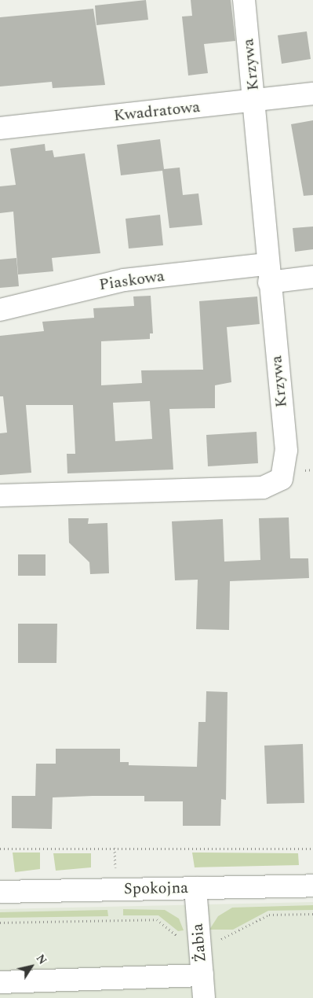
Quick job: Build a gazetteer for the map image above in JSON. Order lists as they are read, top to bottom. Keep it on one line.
{"streets":{"street":["Krzywa","Kwadratowa","Piaskowa","Spokojna","Żabia"]},"crossings":[["Krzywa","Kwadratowa"],["Krzywa","Piaskowa"],["Spokojna","Żabia"]],"north":"top right"}
